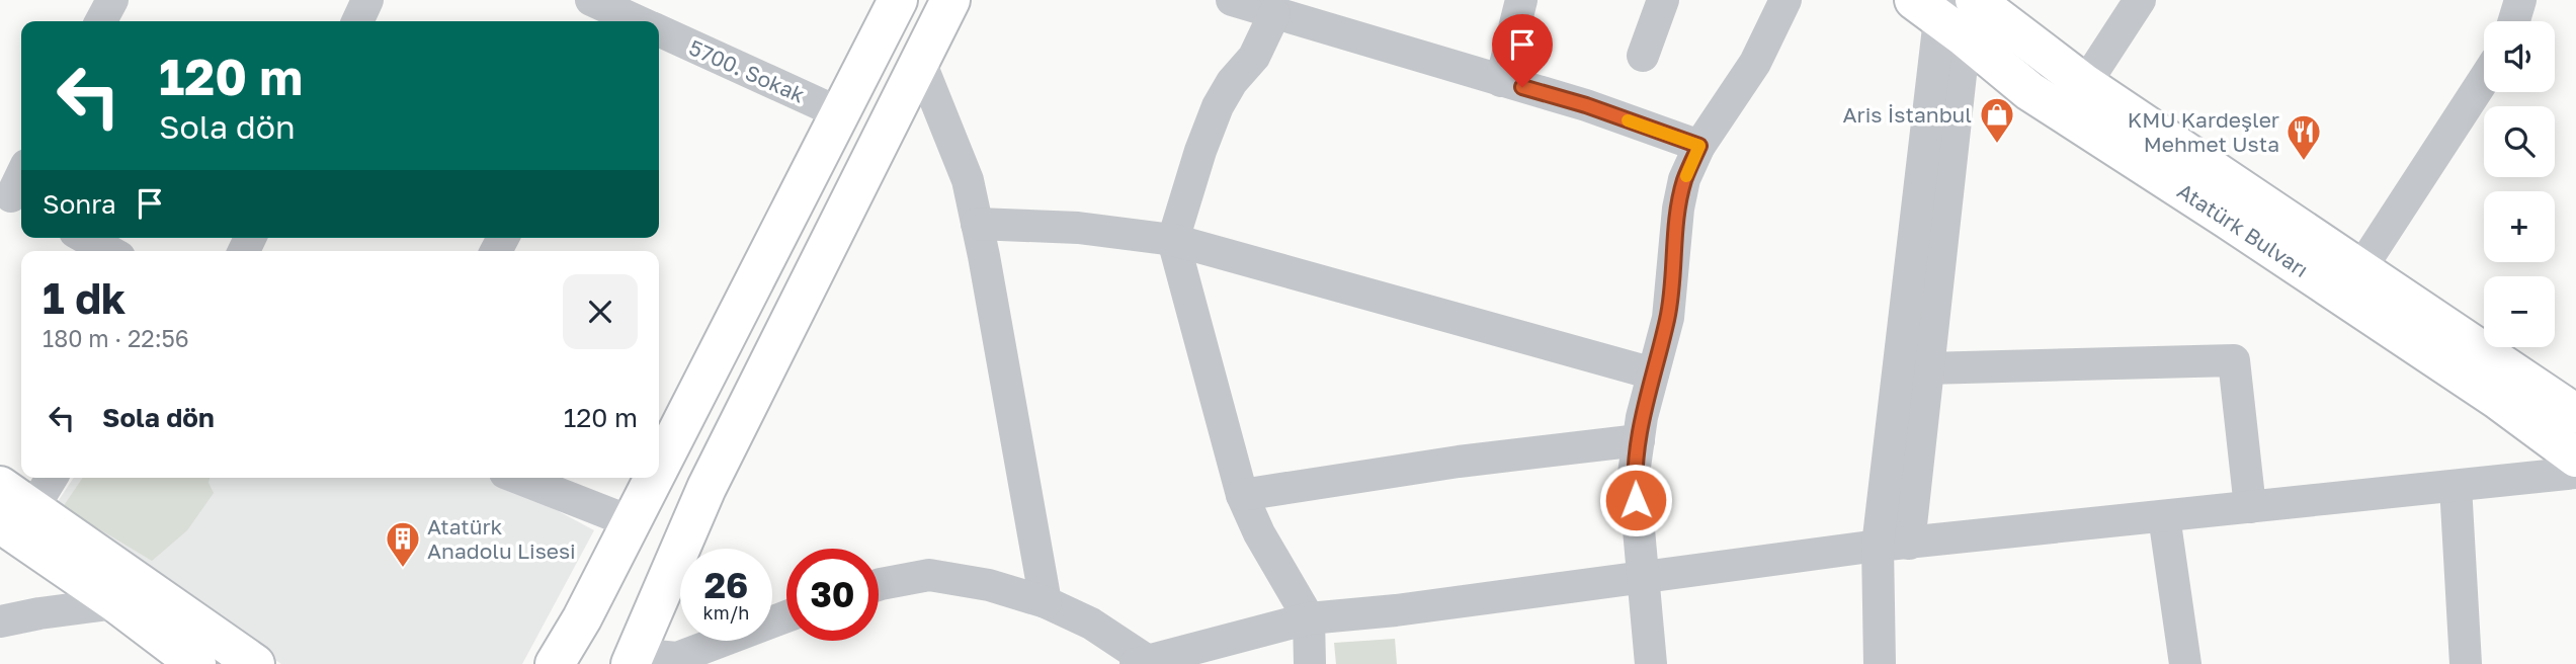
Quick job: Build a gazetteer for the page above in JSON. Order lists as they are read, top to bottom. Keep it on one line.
{"streets":{"main road":["Atatürk Bulvarı"],"street":["5700. Sokak"]},"places":{"shop":["Aris İstanbul"],"restaurant":["KMU Kardeşler Mehmet Usta"],"building":["Atatürk Anadolu Lisesi"]},"page":{"map_buttons":["+","−"],"turn":["120 m","Sola dön"],"then":"Sonra","heading":["1 dk","180 m · 22:56"],"list":[{"name":"Sola dön","value":"120 m"}],"speed":"26 km/h","limit":"30"}}
